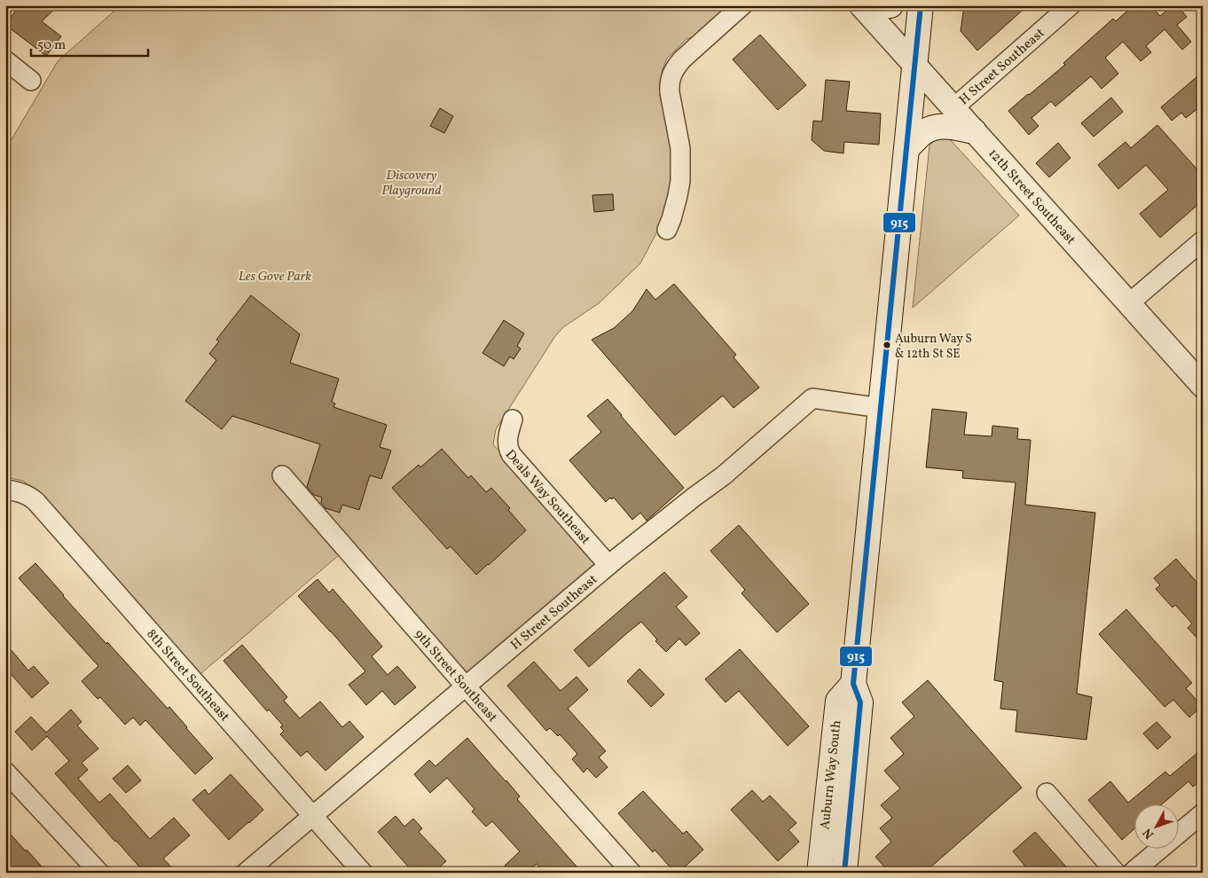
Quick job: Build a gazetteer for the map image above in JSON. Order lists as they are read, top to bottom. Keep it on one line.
{"streets":{"main road":["Auburn Way South"],"street":["H Street Southeast","12th Street Southeast","Deals Way Southeast","8th Street Southeast","9th Street Southeast"]},"crossings":[["H Street Southeast","12th Street Southeast"],["H Street Southeast","Deals Way Southeast"],["H Street Southeast","8th Street Southeast"],["H Street Southeast","9th Street Southeast"],["H Street Southeast","Auburn Way South"],["12th Street Southeast","Auburn Way South"]],"parks":["Discovery Playground","Les Gove Park"],"places":["Auburn Way S & 12th St SE"],"lines":["transit line 915"],"scale_bar":"50 m","north":"bottom left"}
